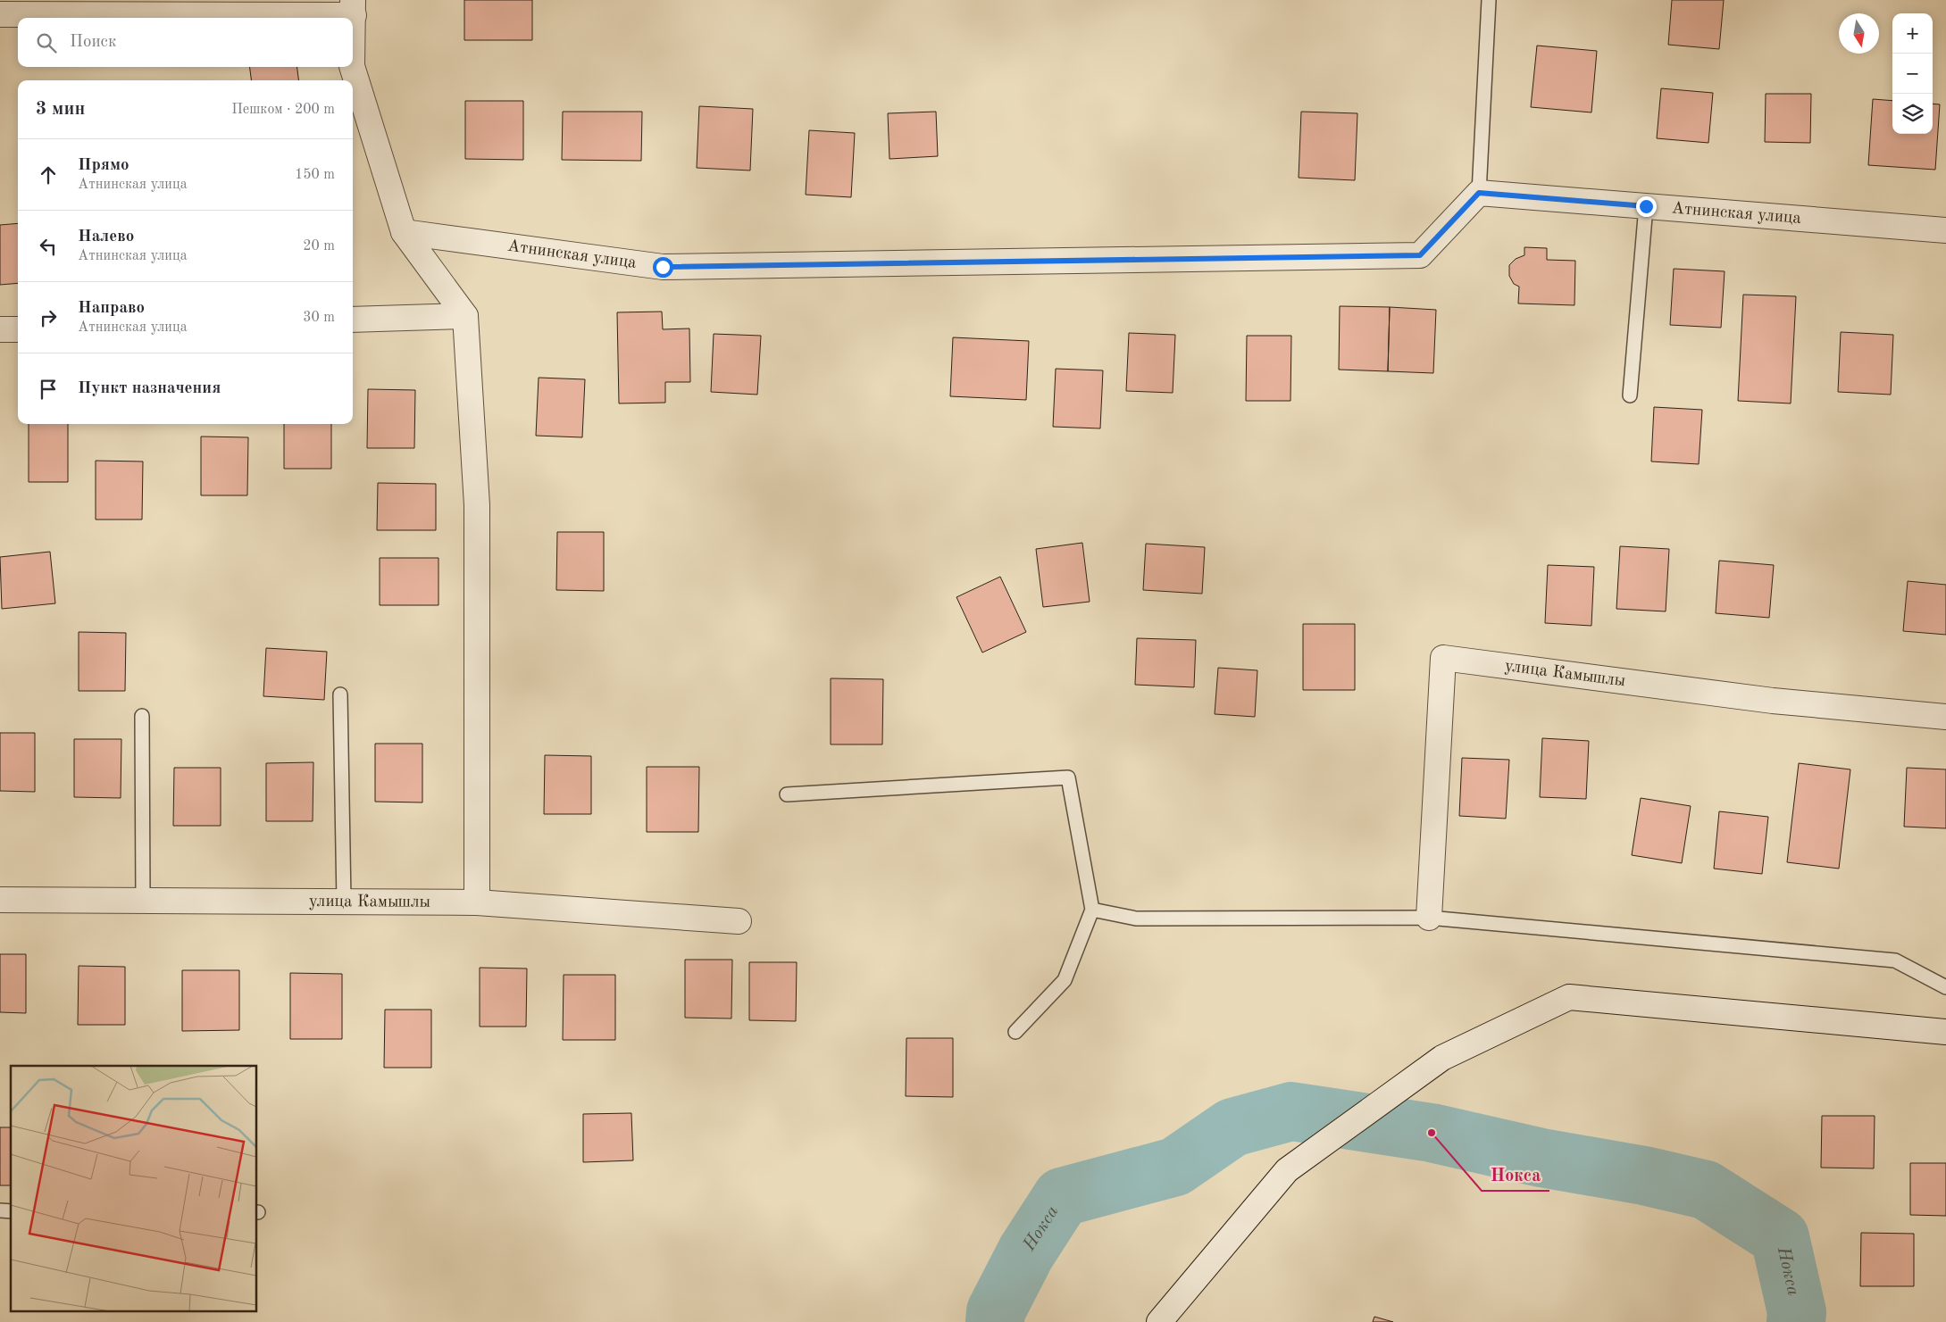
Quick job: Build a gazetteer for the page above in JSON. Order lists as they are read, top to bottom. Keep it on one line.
{"streets":{"street":["Атнинская улица","улица Камышлы"]},"water":["Нокса"],"places":["Нокса"],"north":"bottom","page":{"map_buttons":["+","−"],"search":"Поиск","heading":["3 мин","Пешком · 200 m"],"list":[["Прямо","Атнинская улица","150 m"],["Налево","Атнинская улица","20 m"],["Направо","Атнинская улица","30 m"],"Пункт назначения"]}}
